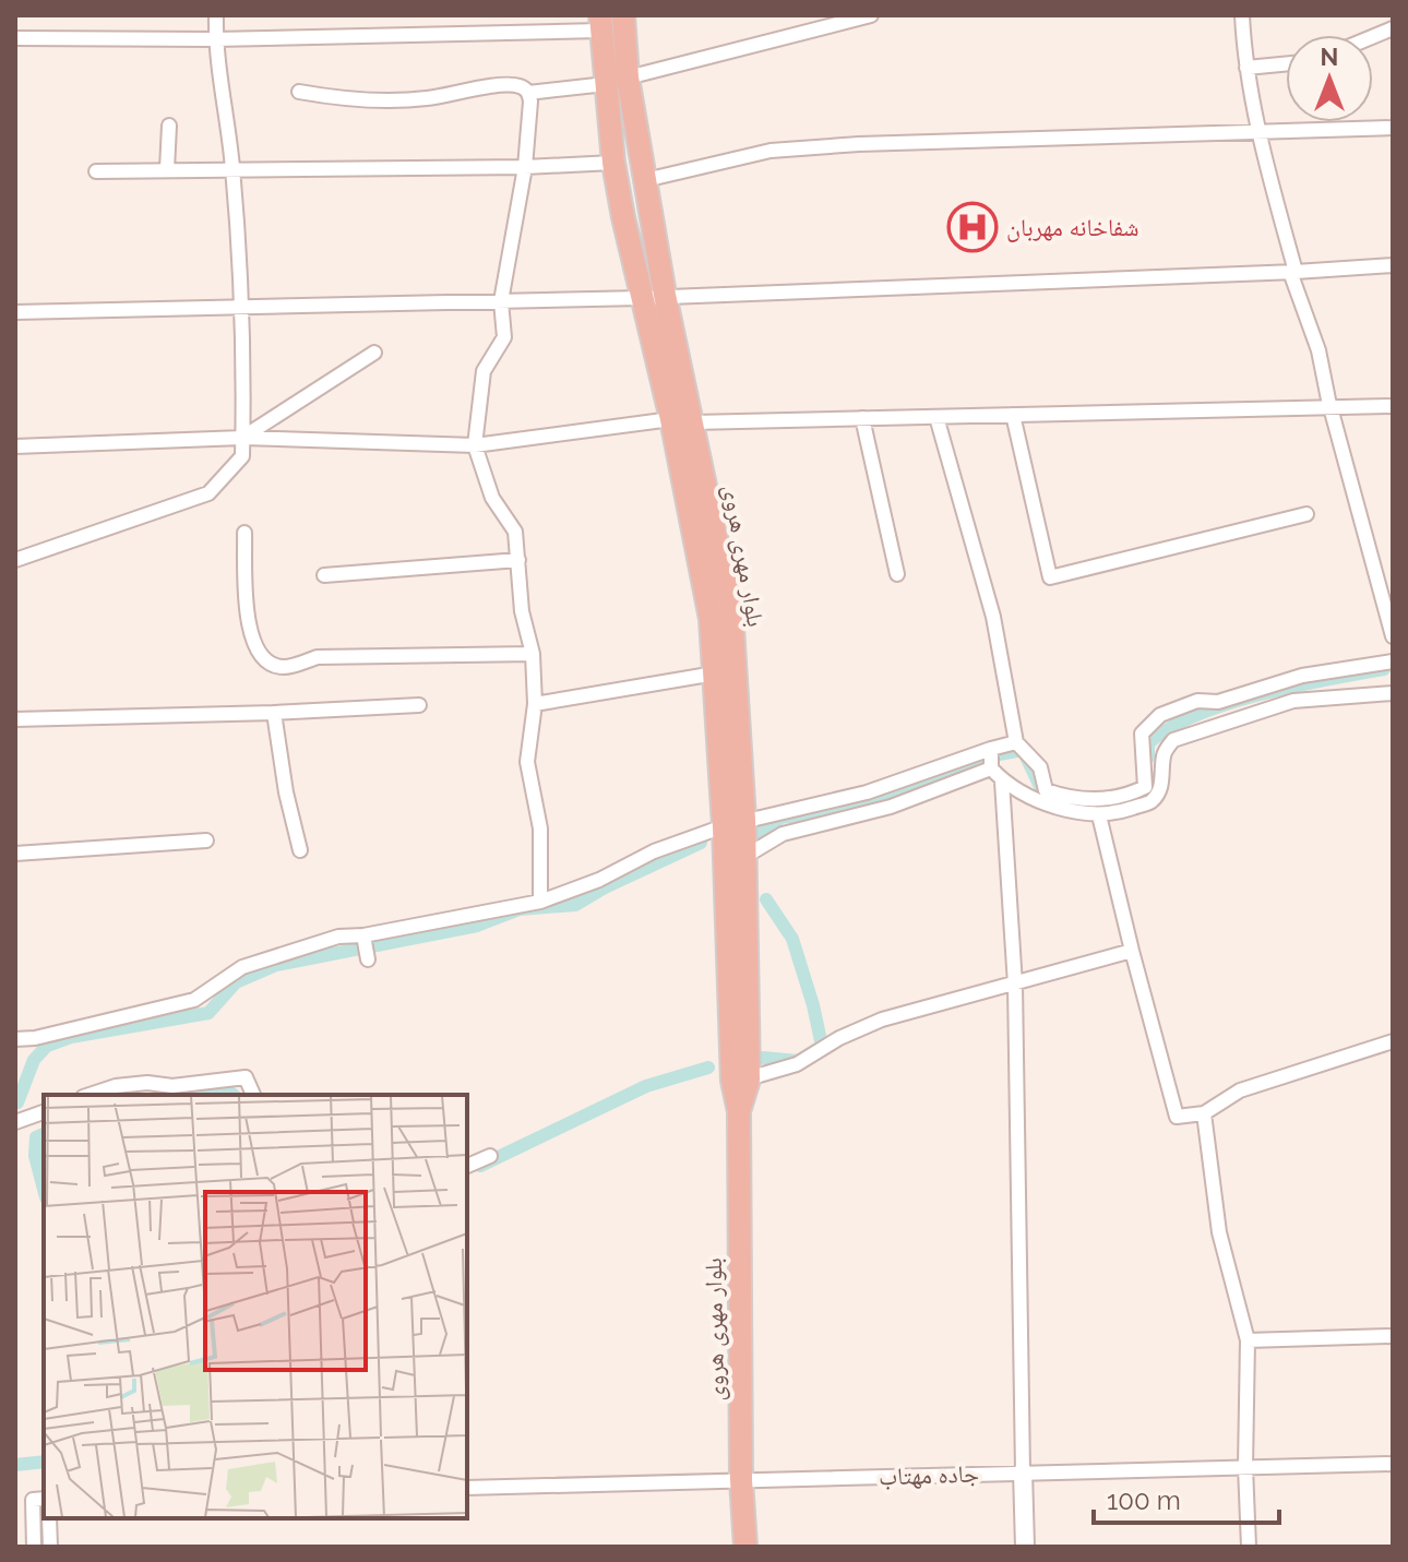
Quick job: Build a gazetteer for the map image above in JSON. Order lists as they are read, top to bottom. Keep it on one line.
{"streets":{"highway":["بلوار مهری هروی"],"street":["جاده مهتاب"]},"crossings":[["بلوار مهری هروی","جاده مهتاب"]],"places":{"hospital":["شفاخانه مهربان"]},"scale_bar":"100 m","north":"top"}
